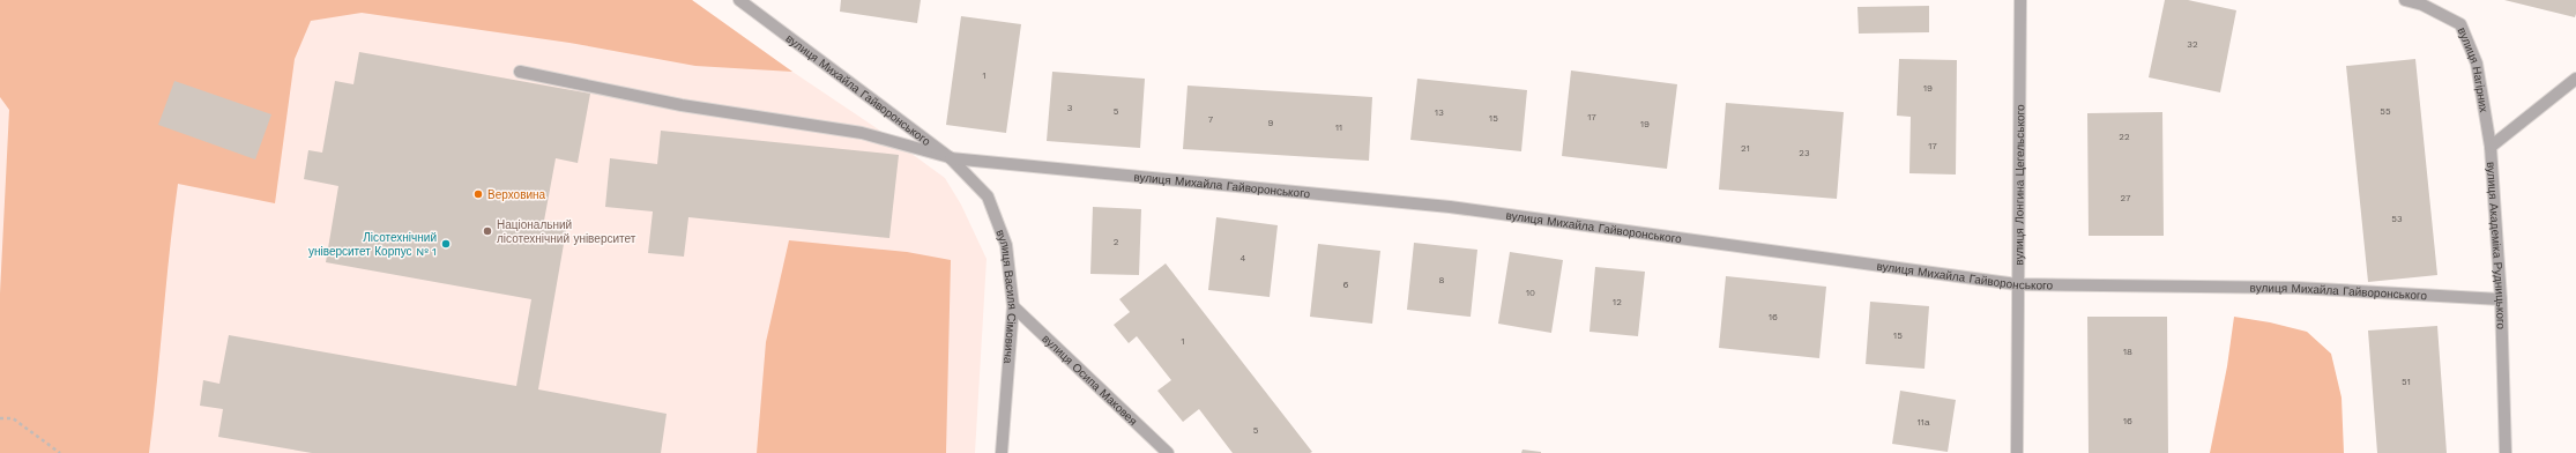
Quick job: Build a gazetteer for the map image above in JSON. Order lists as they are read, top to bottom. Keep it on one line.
{"streets":{"street":["вулиця Нагірних","вулиця Михайла Гайворонського","вулиця Лонгина Цегельського","вулиця Академіка Рудницького","вулиця Василя Сімовича","вулиця Осипа Маковея"]},"crossings":[["вулиця Нагірних","вулиця Академіка Рудницького"],["вулиця Михайла Гайворонського","вулиця Лонгина Цегельського"],["вулиця Михайла Гайворонського","вулиця Академіка Рудницького"],["вулиця Михайла Гайворонського","вулиця Василя Сімовича"],["вулиця Василя Сімовича","вулиця Осипа Маковея"]],"places":["Верховина","Національний лісотехнічний університет","Лісотехнічний університет Корпус № 1"],"house_numbers":["32","1","19","3","5","55","13","17","15","7","9","19","11","22","17","21","23","27","53","2","4","8","6","10","12","16","15","1","18","51","16","11а","5"]}
